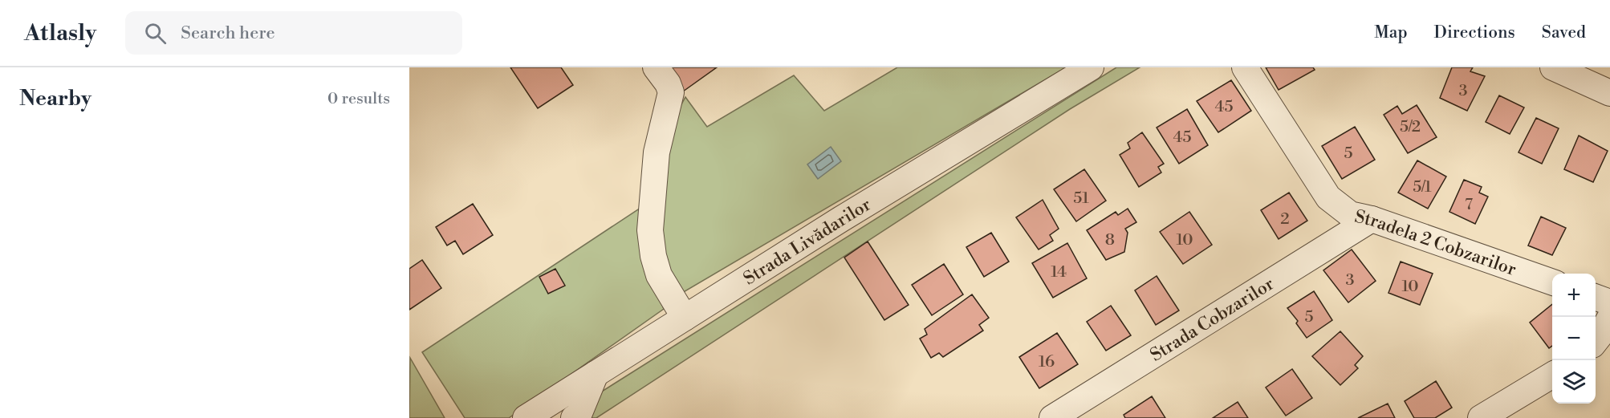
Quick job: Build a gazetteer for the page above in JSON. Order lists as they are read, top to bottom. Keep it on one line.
{"streets":{"street":["Strada Livădarilor","Stradela 2 Cobzarilor","Strada Cobzarilor"]},"crossings":[["Stradela 2 Cobzarilor","Strada Cobzarilor"]],"house_numbers":["3","45","5/2","45","5","5/1","51","7","2","8","10","14","3","10","5","16"],"page":{"header":"Atlasly","search":"Search here","nav":["Map","Directions","Saved"],"heading":["Nearby","0 results"],"map_buttons":["+","−"]}}
